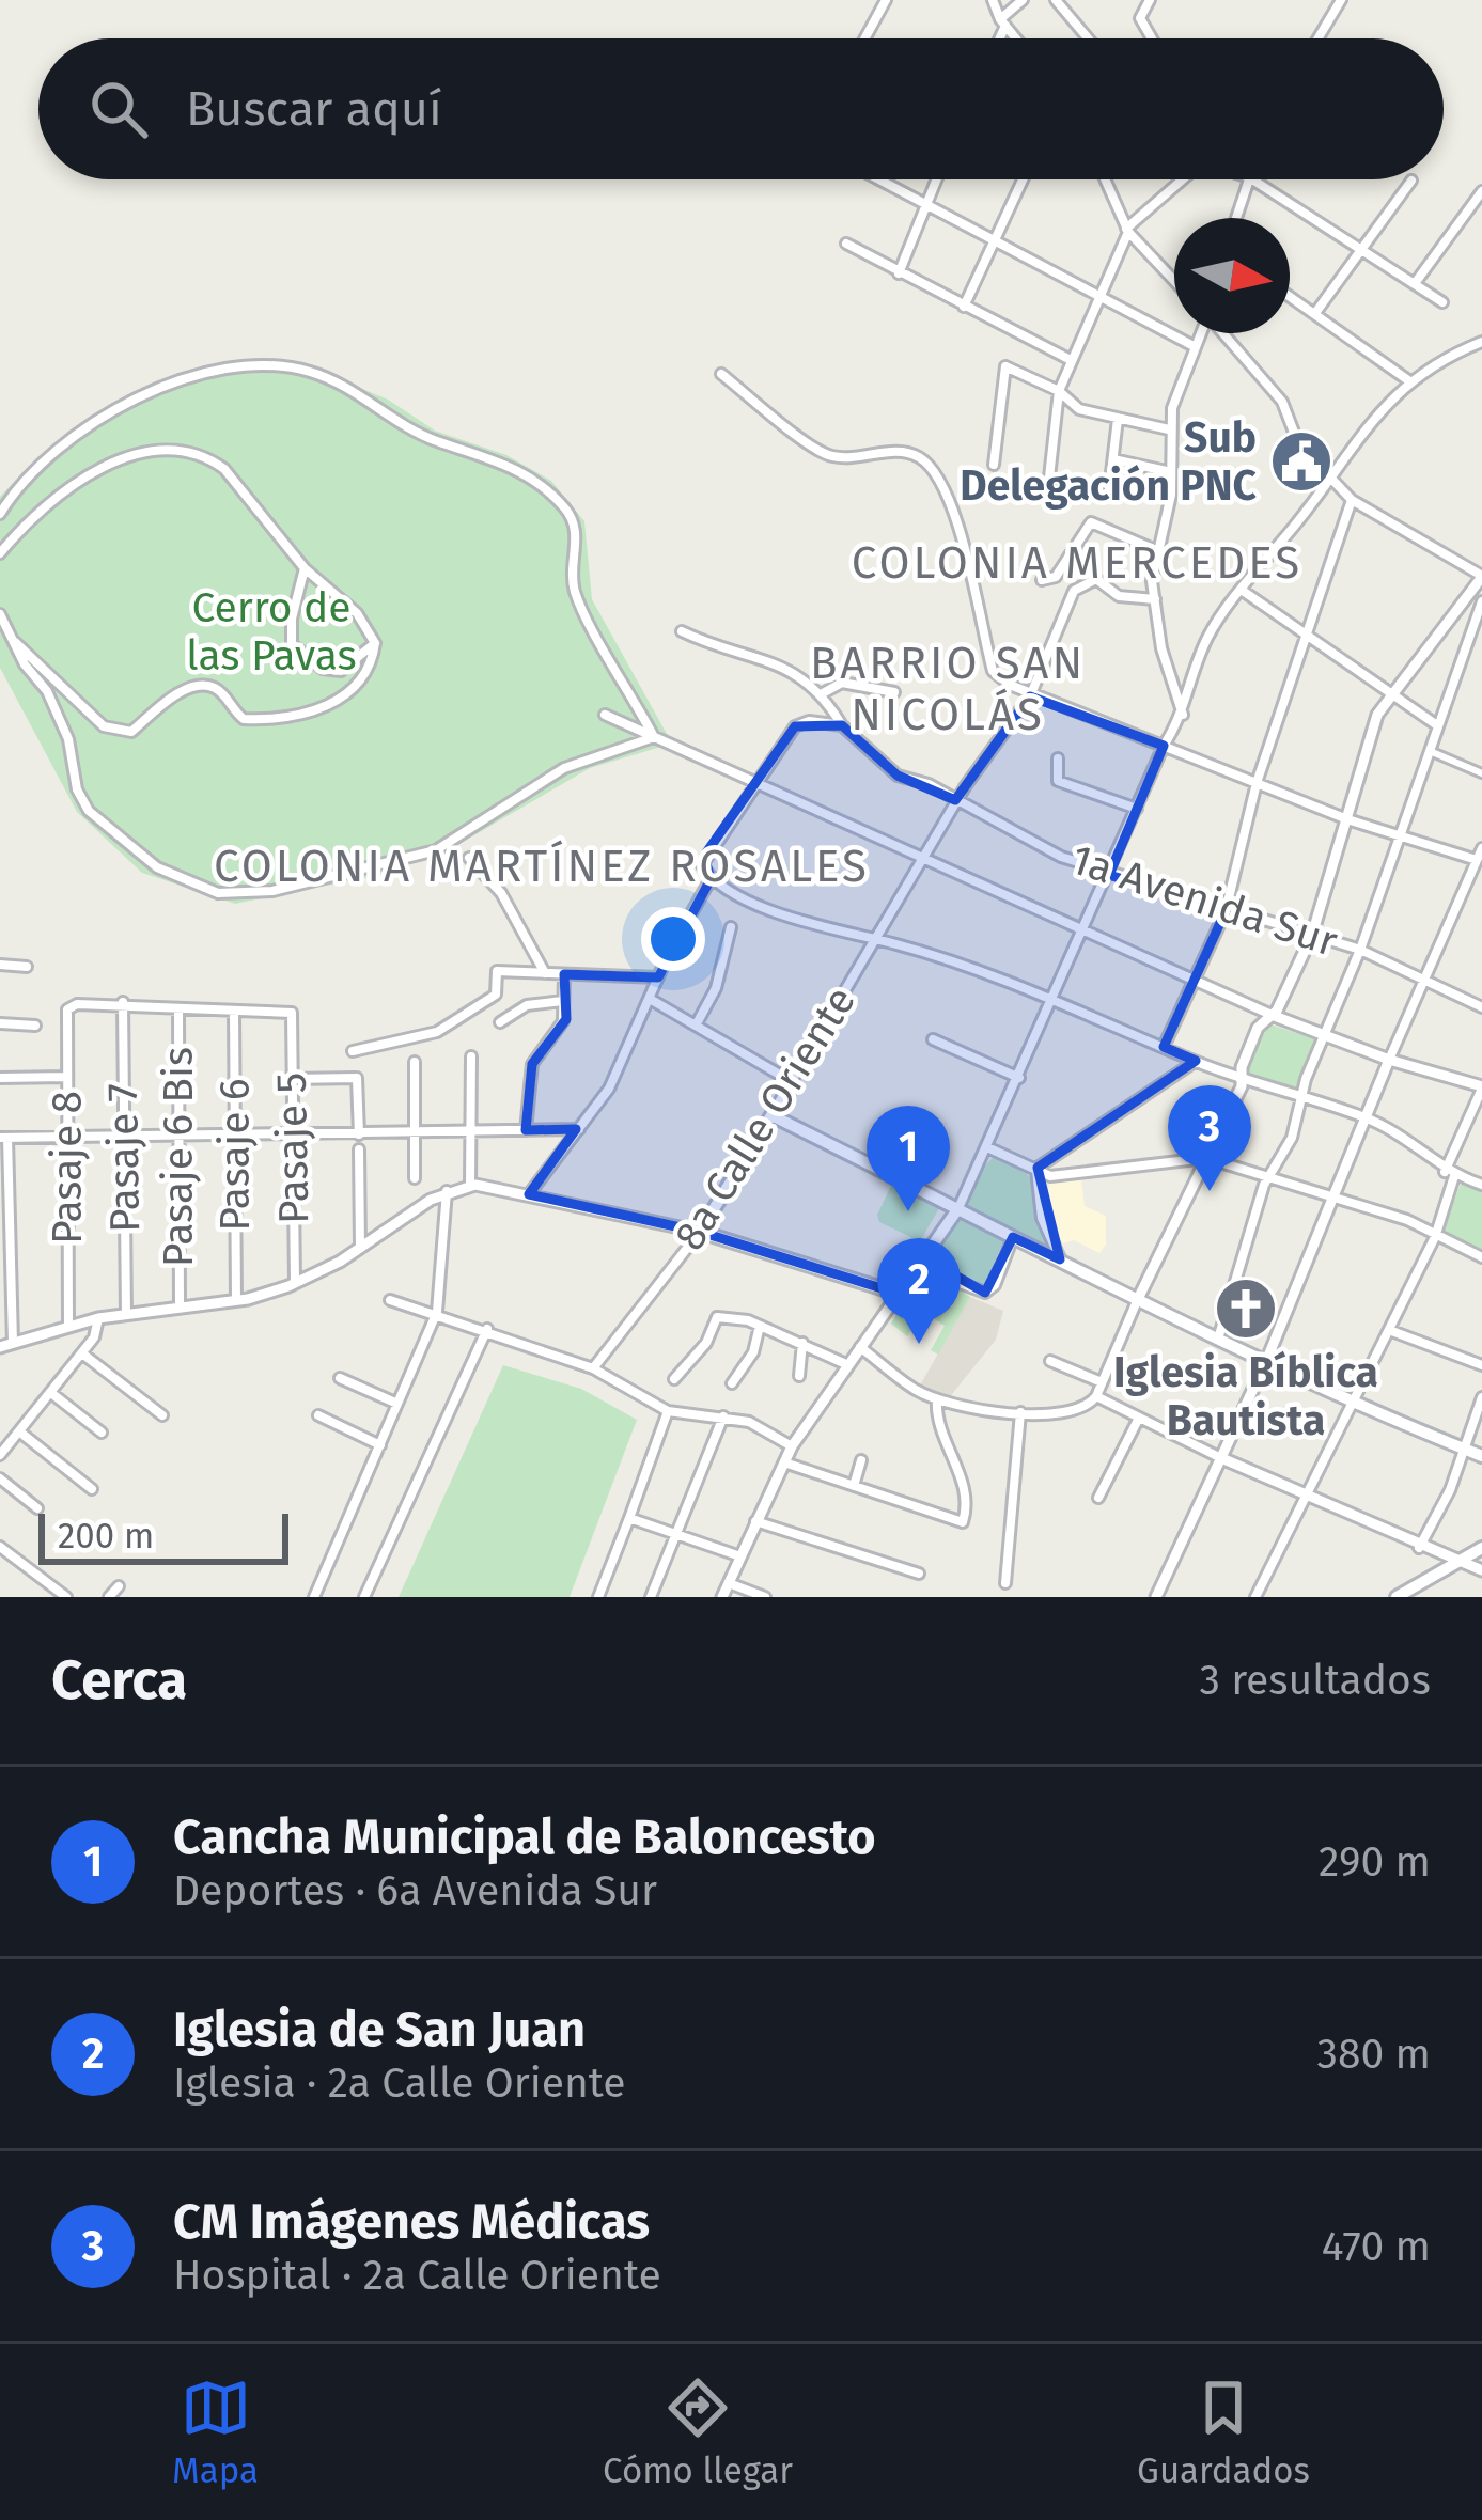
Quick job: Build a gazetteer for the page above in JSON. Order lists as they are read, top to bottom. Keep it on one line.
{"streets":{"main road":["8a Calle Oriente"],"street":["1a Avenida Sur","Pasaje 5","Pasaje 6","Pasaje 6 Bis","Pasaje 7","Pasaje 8"]},"crossings":[["1a Avenida Sur","8a Calle Oriente"],["Pasaje 5","Pasaje 6"],["Pasaje 7","Pasaje 8"]],"districts":["COLONIA MERCEDES","BARRIO SAN NICOLÁS","COLONIA MARTÍNEZ ROSALES"],"parks":["Cerro de las Pavas"],"places":{"public building":["Sub Delegación PNC"],"church":["Iglesia Bíblica Bautista"]},"scale_bar":"200 m","north":"right","page":{"search":"Buscar aquí","pins":["3","1","2"],"scale":"200 m","heading":["Cerca","3 resultados"],"list":[{"mark":"1","name":"Cancha Municipal de Baloncesto","note":"Deportes · 6a Avenida Sur","value":"290 m"},{"mark":"2","name":"Iglesia de San Juan","note":"Iglesia · 2a Calle Oriente","value":"380 m"},{"mark":"3","name":"CM Imágenes Médicas","note":"Hospital · 2a Calle Oriente","value":"470 m"}],"nav":["Mapa","Cómo llegar","Guardados"]}}
